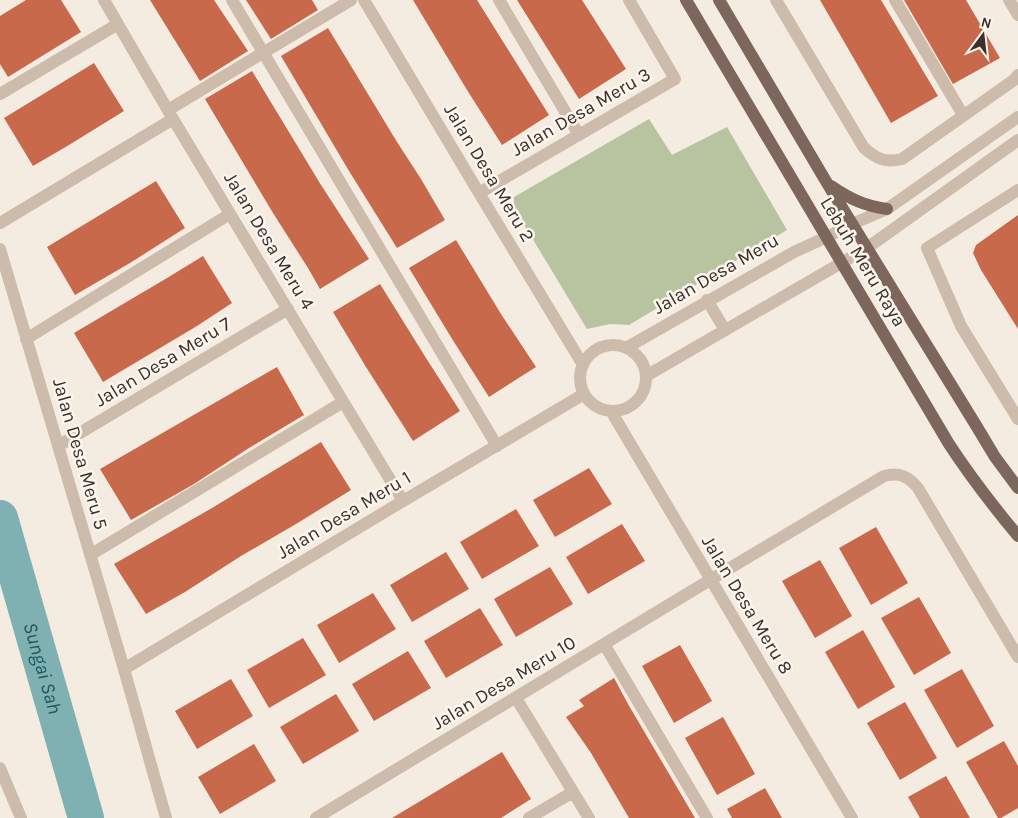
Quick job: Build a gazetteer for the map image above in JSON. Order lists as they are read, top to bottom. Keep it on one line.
{"streets":{"main road":["Lebuh Meru Raya"],"street":["Jalan Desa Meru 3","Jalan Desa Meru 2","Jalan Desa Meru 4","Jalan Desa Meru","Jalan Desa Meru 7","Jalan Desa Meru 5","Jalan Desa Meru 1","Jalan Desa Meru 8","Jalan Desa Meru 10"]},"crossings":[["Jalan Desa Meru 3","Jalan Desa Meru 2"],["Jalan Desa Meru 2","Jalan Desa Meru"],["Jalan Desa Meru 2","Jalan Desa Meru 1"],["Jalan Desa Meru 2","Jalan Desa Meru 8"],["Jalan Desa Meru 4","Jalan Desa Meru 7"],["Jalan Desa Meru 4","Jalan Desa Meru 1"],["Lebuh Meru Raya","Jalan Desa Meru"],["Jalan Desa Meru","Jalan Desa Meru 1"],["Jalan Desa Meru","Jalan Desa Meru 8"],["Jalan Desa Meru 7","Jalan Desa Meru 5"],["Jalan Desa Meru 5","Jalan Desa Meru 1"],["Jalan Desa Meru 1","Jalan Desa Meru 8"],["Jalan Desa Meru 8","Jalan Desa Meru 10"]],"water":["Sungai Sah"],"north":"top"}
